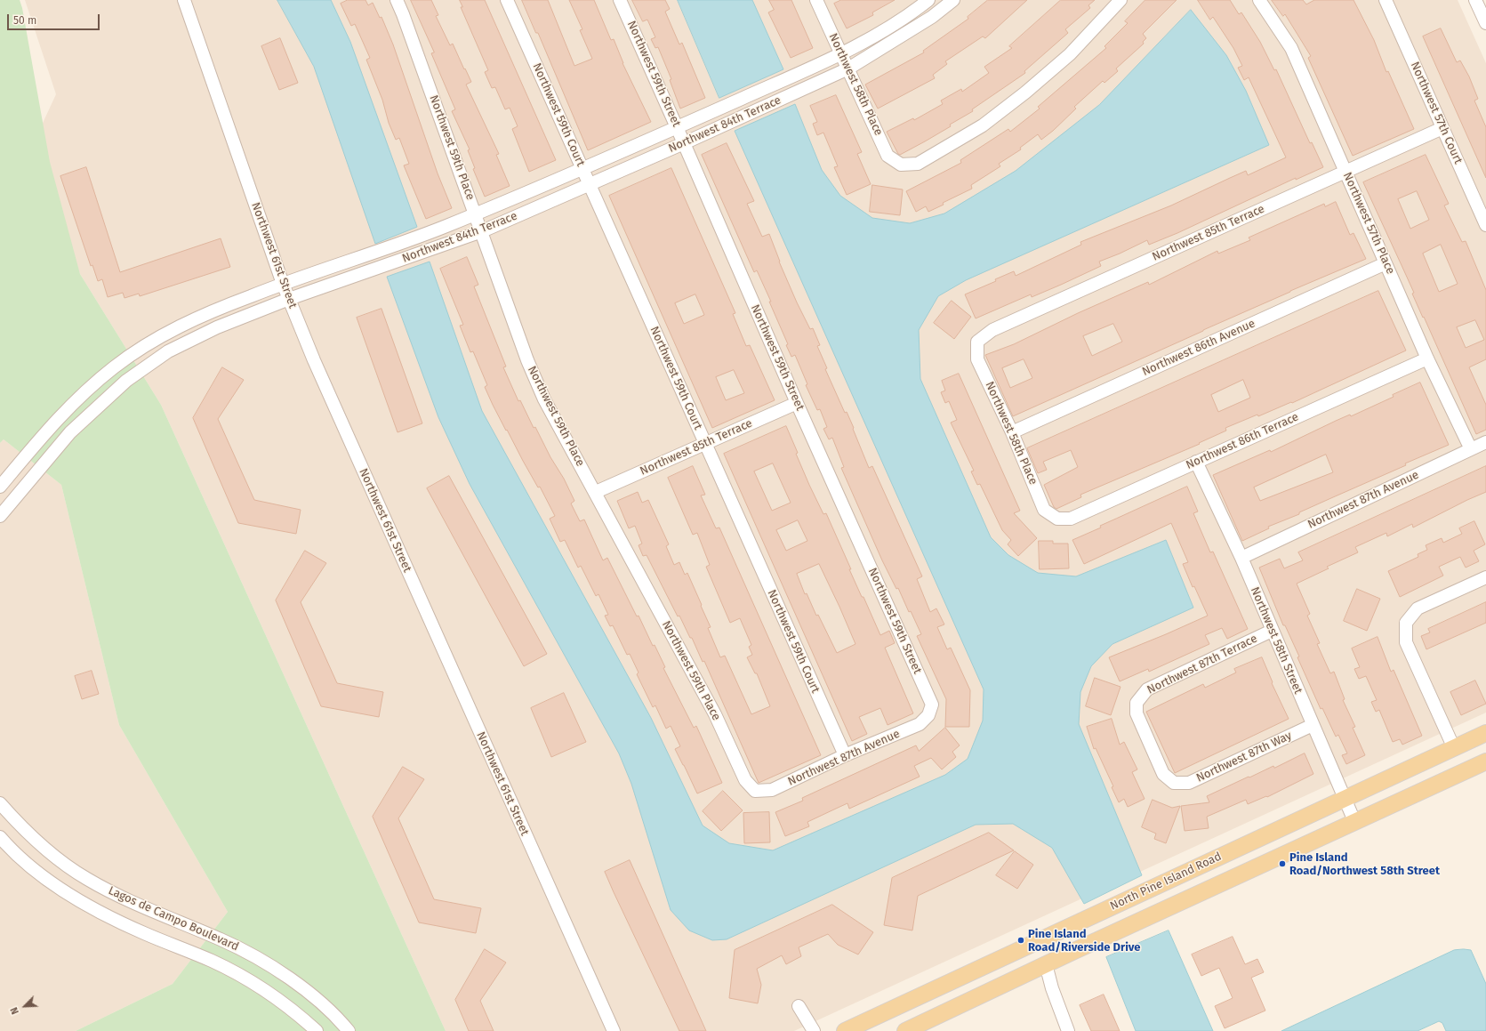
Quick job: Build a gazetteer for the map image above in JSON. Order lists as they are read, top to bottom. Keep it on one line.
{"streets":{"main road":["North Pine Island Road"],"street":["Northwest 59th Street","Northwest 58th Place","Northwest 57th Court","Northwest 59th Court","Northwest 84th Terrace","Northwest 59th Place","Northwest 57th Place","Northwest 85th Terrace","Northwest 61st Street","Northwest 86th Avenue","Northwest 86th Terrace","Northwest 87th Avenue","Northwest 58th Street","Northwest 87th Terrace","Northwest 87th Way","Lagos de Campo Boulevard"]},"crossings":[["Northwest 59th Street","Northwest 84th Terrace"],["Northwest 59th Street","Northwest 85th Terrace"],["Northwest 59th Street","Northwest 87th Avenue"],["Northwest 58th Place","Northwest 84th Terrace"],["Northwest 58th Place","Northwest 85th Terrace"],["Northwest 58th Place","Northwest 86th Avenue"],["Northwest 58th Place","Northwest 86th Terrace"],["Northwest 57th Court","Northwest 85th Terrace"],["Northwest 59th Court","Northwest 84th Terrace"],["Northwest 59th Court","Northwest 85th Terrace"],["Northwest 59th Court","Northwest 87th Avenue"],["Northwest 84th Terrace","Northwest 59th Place"],["Northwest 84th Terrace","Northwest 61st Street"],["Northwest 59th Place","Northwest 85th Terrace"],["Northwest 59th Place","Northwest 87th Avenue"],["Northwest 57th Place","Northwest 85th Terrace"],["Northwest 57th Place","Northwest 86th Avenue"],["Northwest 57th Place","Northwest 86th Terrace"],["Northwest 57th Place","Northwest 87th Avenue"],["Northwest 86th Terrace","Northwest 58th Street"],["Northwest 87th Avenue","Northwest 58th Street"],["Northwest 58th Street","Northwest 87th Terrace"],["Northwest 58th Street","Northwest 87th Way"],["Northwest 58th Street","North Pine Island Road"],["Northwest 87th Terrace","Northwest 87th Way"]],"places":["Pine Island Road/Northwest 58th Street","Pine Island Road/Riverside Drive"],"scale_bar":"50 m","north":"bottom left"}
